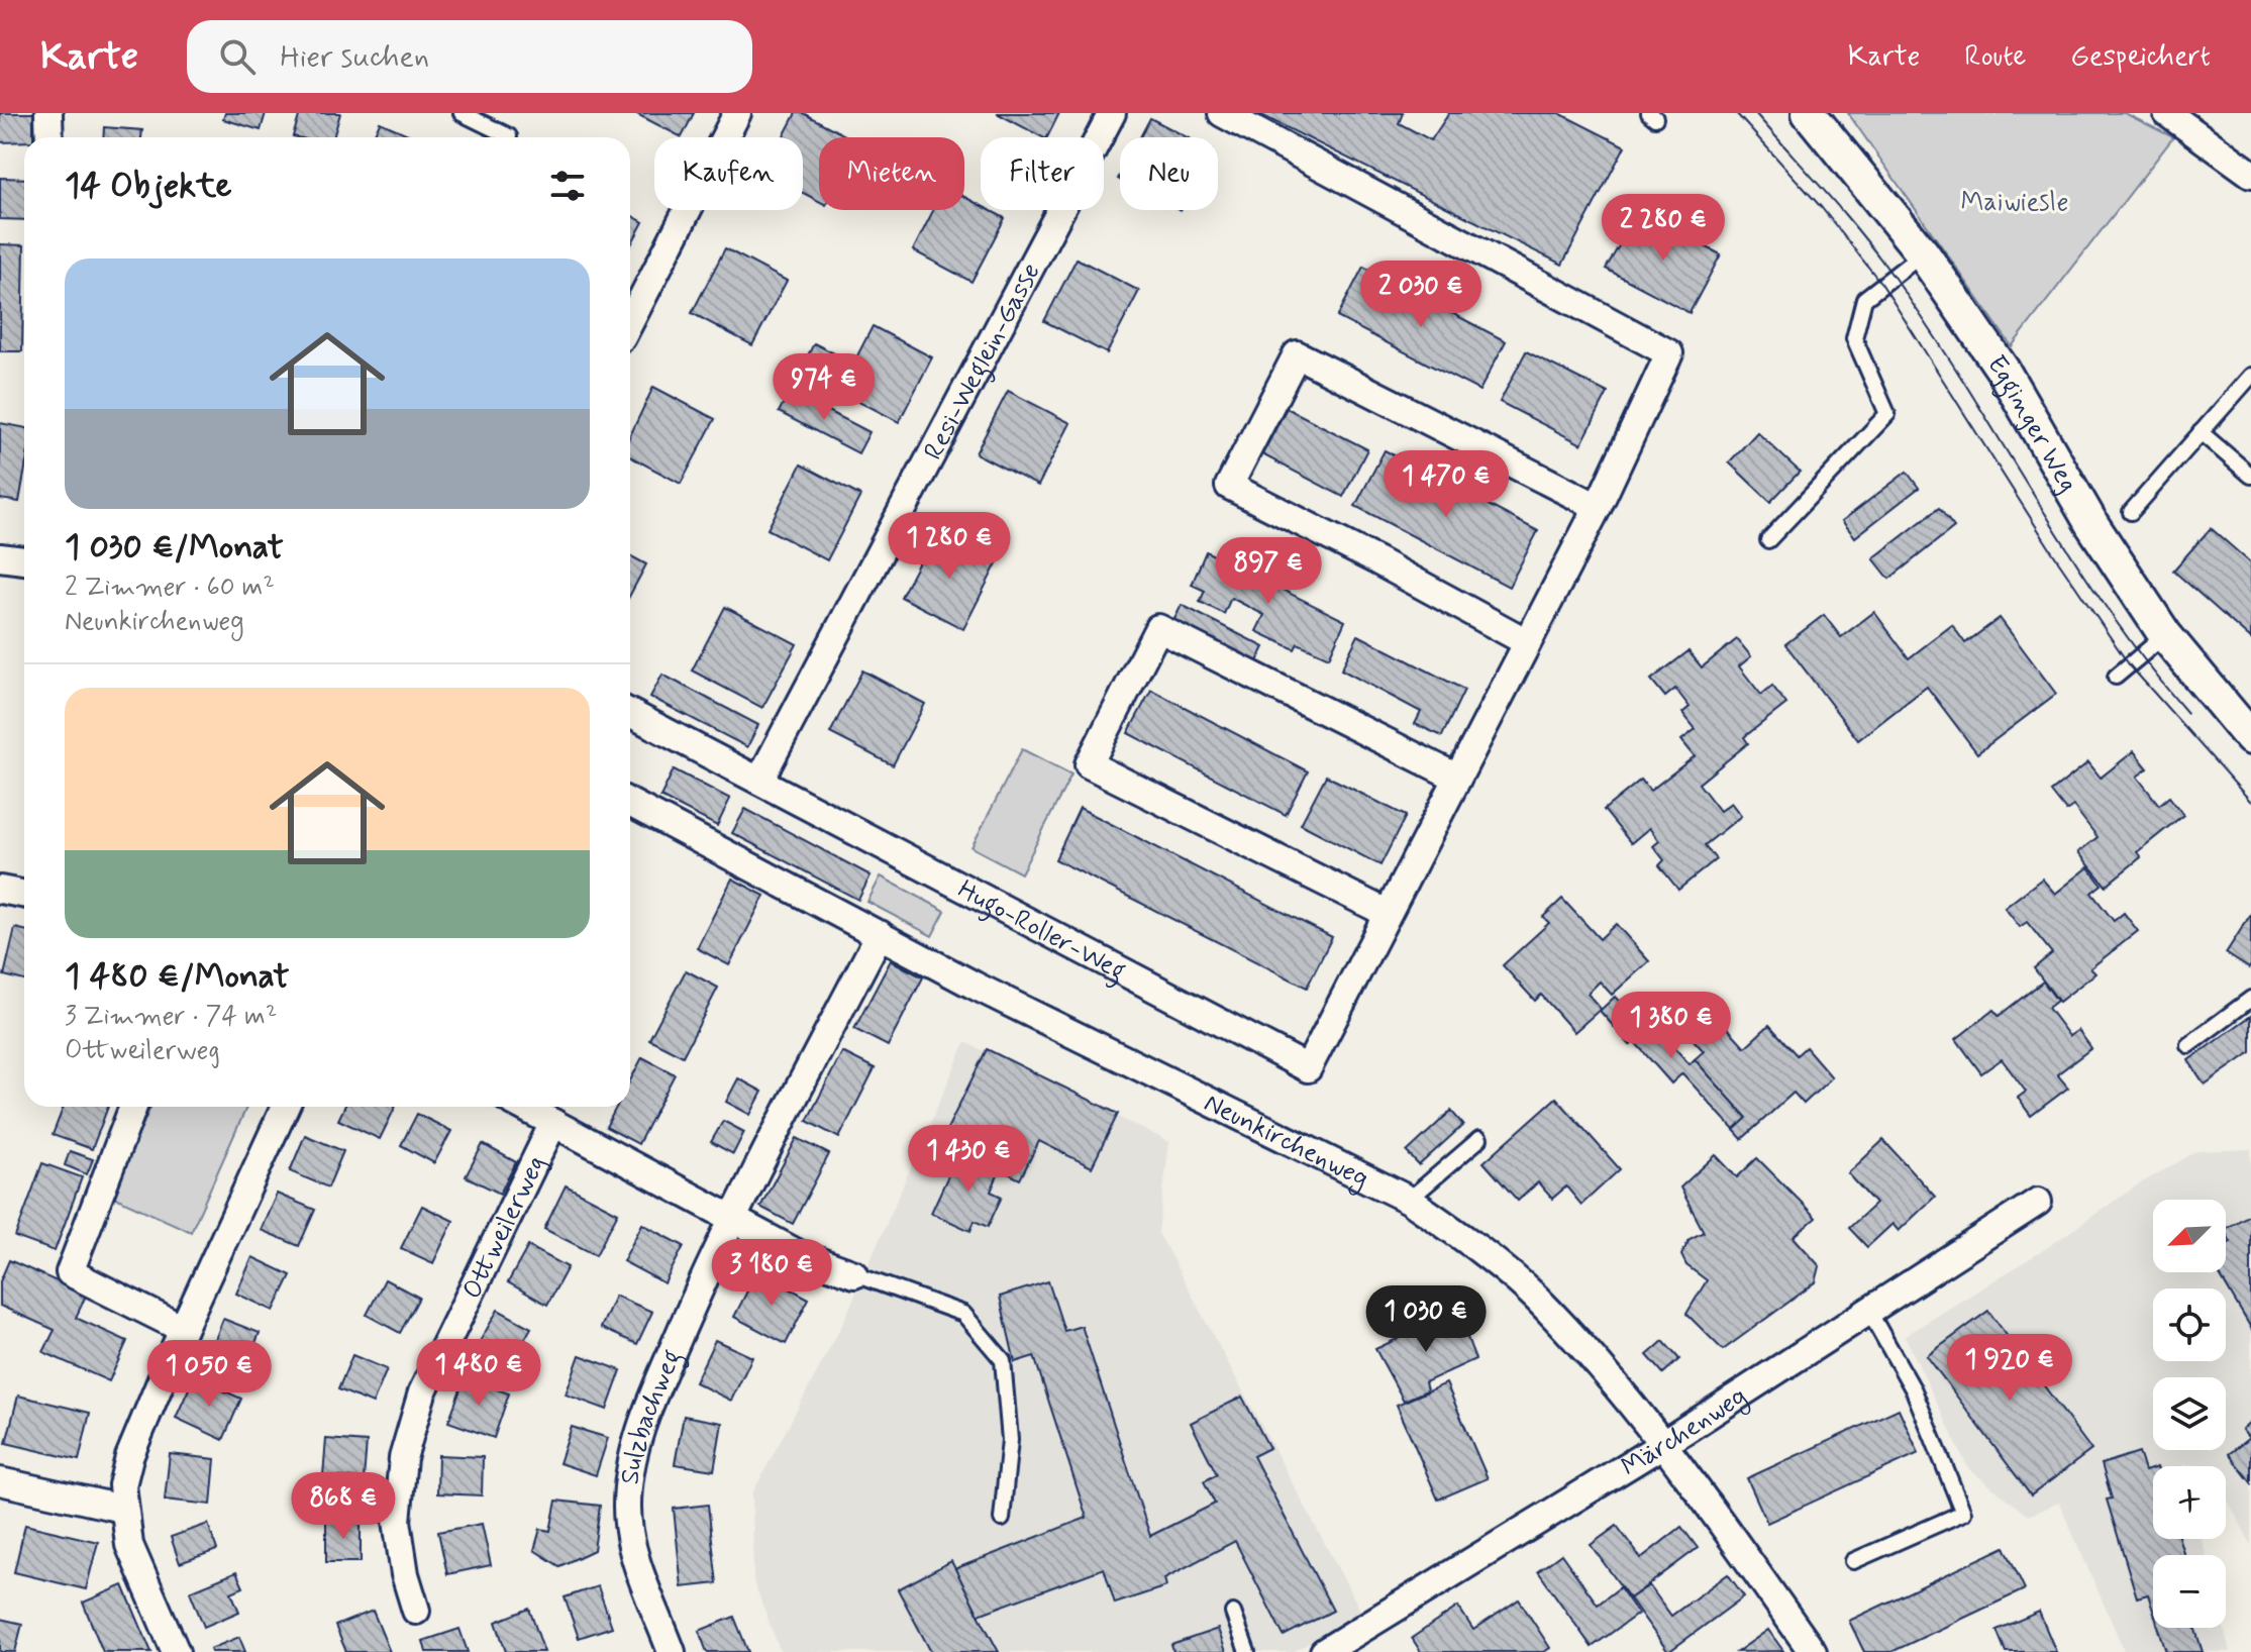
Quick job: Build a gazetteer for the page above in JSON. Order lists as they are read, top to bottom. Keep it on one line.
{"streets":{"street":["Resi-Weglein-Gasse","Egginger Weg","Hugo-Roller-Weg","Neunkirchenweg","Ottweilerweg","Sulzbachweg","Märchenweg"]},"crossings":[["Resi-Weglein-Gasse","Hugo-Roller-Weg"],["Neunkirchenweg","Sulzbachweg"],["Neunkirchenweg","Märchenweg"]],"parks":["Maiwiesle"],"north":"bottom left","page":{"header":"Karte","search":"Hier suchen","nav":["Karte","Route","Gespeichert"],"chip":["Kaufen","Mieten","Filter","Neu"],"heading":"14 Objekte","price":["2 280 €","2 030 €","974 €","1 470 €","1 280 €","897 €","1 380 €","1 430 €","3 180 €","1 030 €","1 920 €","1 480 €","1 050 €","868 €"],"list":[{"name":"1 030 €/Monat","note":"2 Zimmer · 60 m² · Neunkirchenweg"},{"name":"1 480 €/Monat","note":"3 Zimmer · 74 m² · Ottweilerweg"}],"map_buttons":["+","−"]}}
